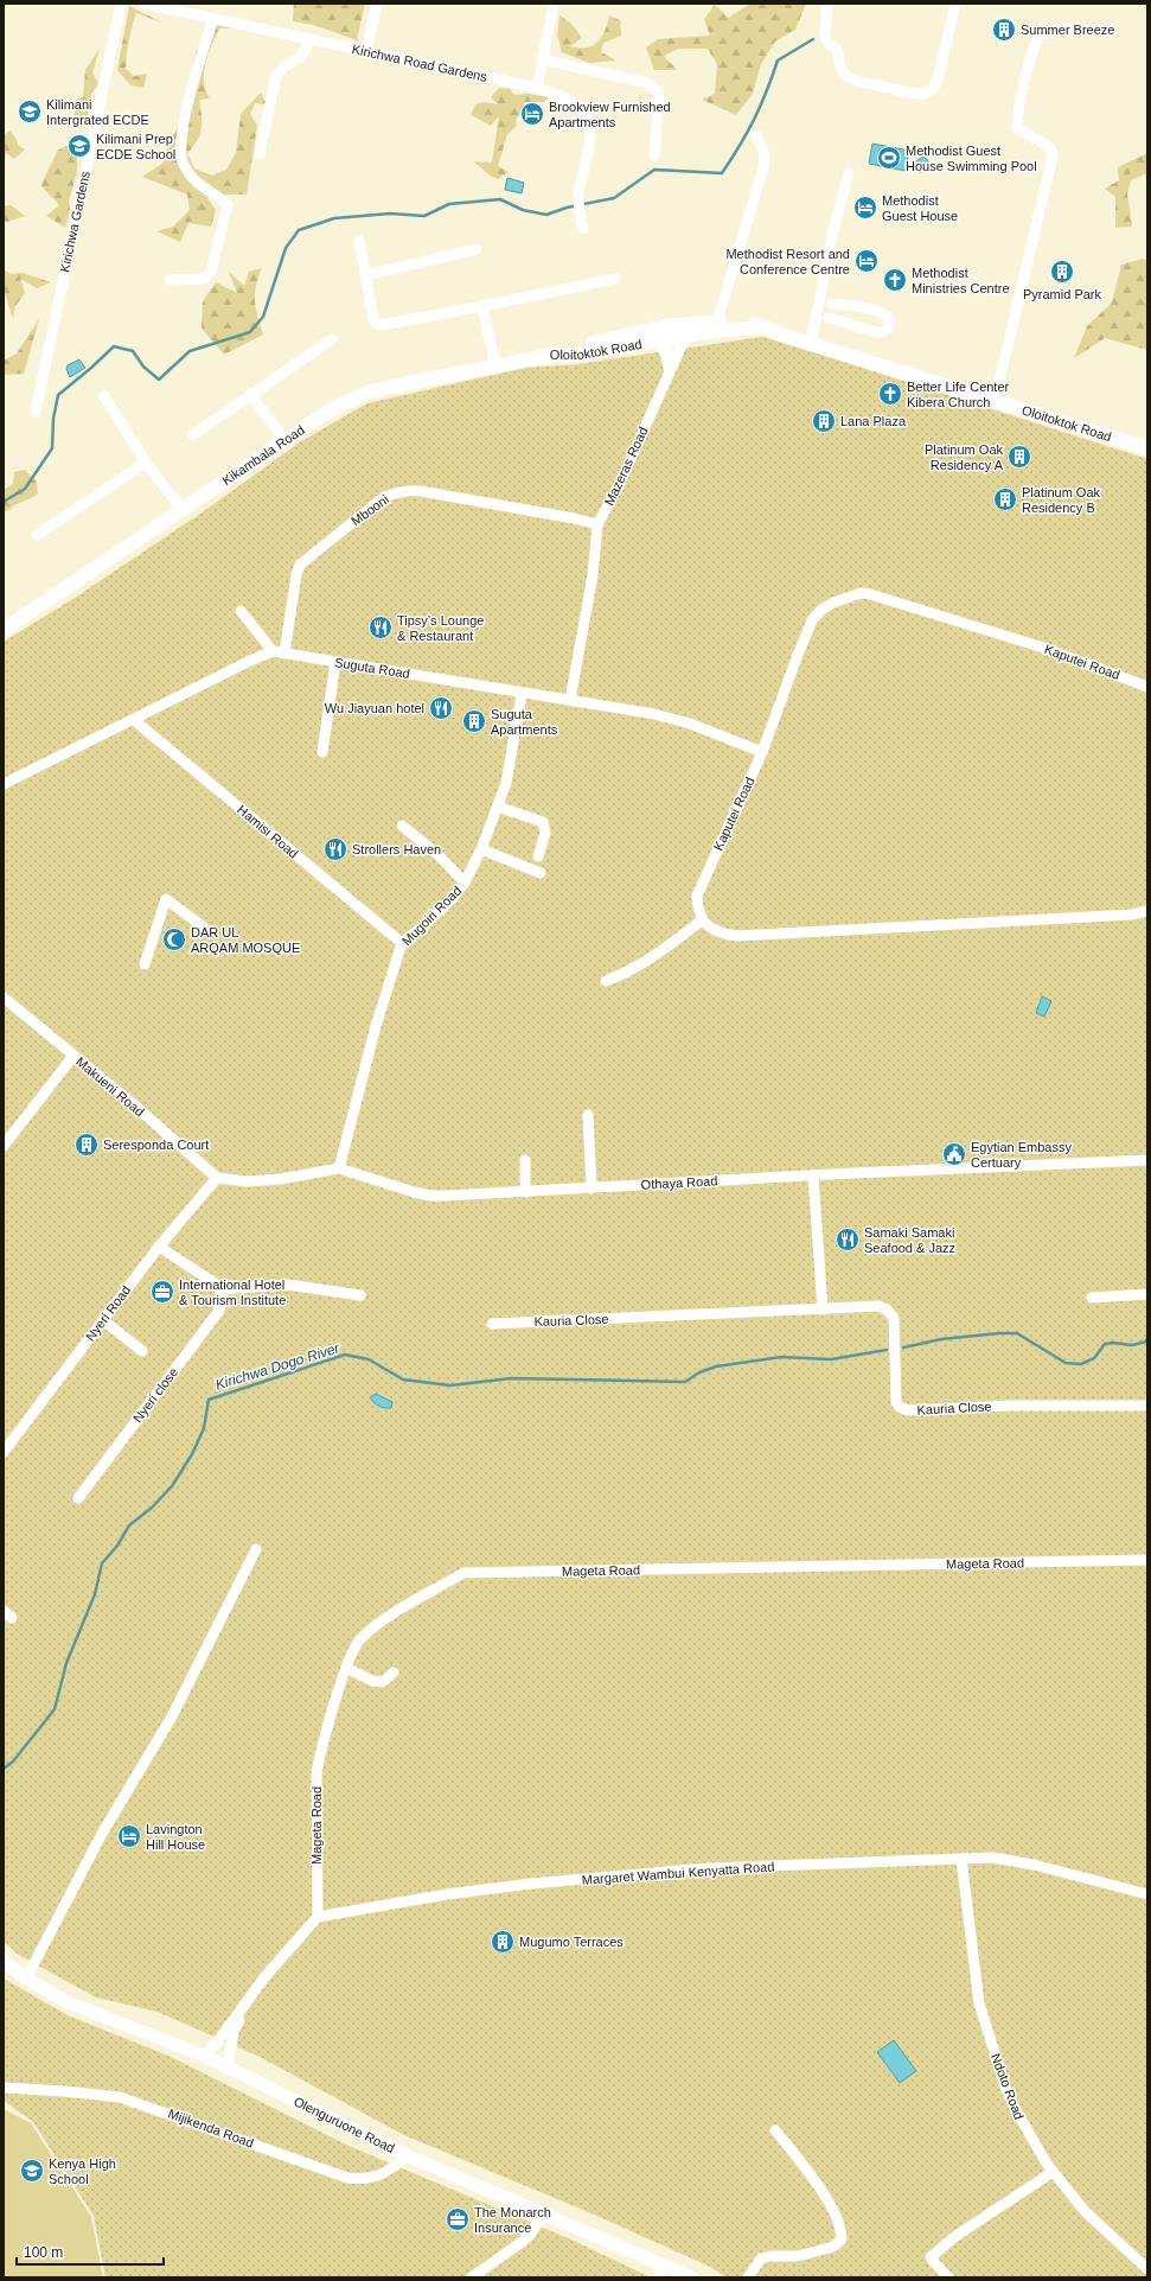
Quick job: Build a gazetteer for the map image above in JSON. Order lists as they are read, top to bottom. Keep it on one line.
{"streets":{"main road":["Oloitoktok Road","Kikambala Road"],"street":["Kirichwa Road Gardens","Kirichwa Gardens","Mazeras Road","Mbooni","Kaputei Road","Suguta Road","Hamisi Road","Mugoiri Road","Makueni Road","Othaya Road","Nyeri Road","Kauria Close","Nyeri close","Mageta Road","Margaret Wambui Kenyatta Road","Ndoto Road","Olenguruone Road","Mijikenda Road"]},"crossings":[["Oloitoktok Road","Kikambala Road"],["Oloitoktok Road","Mazeras Road"],["Mazeras Road","Mbooni"],["Mazeras Road","Suguta Road"],["Mbooni","Suguta Road"],["Kaputei Road","Suguta Road"],["Suguta Road","Mugoiri Road"],["Hamisi Road","Mugoiri Road"],["Mugoiri Road","Othaya Road"],["Makueni Road","Othaya Road"],["Makueni Road","Nyeri Road"],["Othaya Road","Nyeri Road"],["Mageta Road","Margaret Wambui Kenyatta Road"],["Margaret Wambui Kenyatta Road","Ndoto Road"],["Olenguruone Road","Mijikenda Road"]],"water":["Kirichwa Dogo River"],"places":{"building":["Summer Breeze","Pyramid Park","Lana Plaza","Platinum Oak Residency A","Platinum Oak Residency B","Suguta Apartments","Seresponda Court","Mugumo Terraces"],"school or university":["Kilimani Intergrated ECDE","Kilimani Prep ECDE School","Kenya High School"],"hotel":["Brookview Furnished Apartments","Methodist Guest House","Methodist Resort and Conference Centre","Lavington Hill House"],"sports":["Methodist Guest House Swimming Pool"],"church":["Methodist Ministries Centre","Better Life Center Kibera Church"],"restaurant":["Tipsy’s Lounge & Restaurant","Wu Jiayuan hotel","Strollers Haven","Samaki Samaki Seafood & Jazz"],"mosque":["DAR UL ARQAM MOSQUE"],"public building":["Egytian Embassy Certuary"],"office":["International Hotel & Tourism Institute","The Monarch Insurance"]},"scale_bar":"100 m"}
